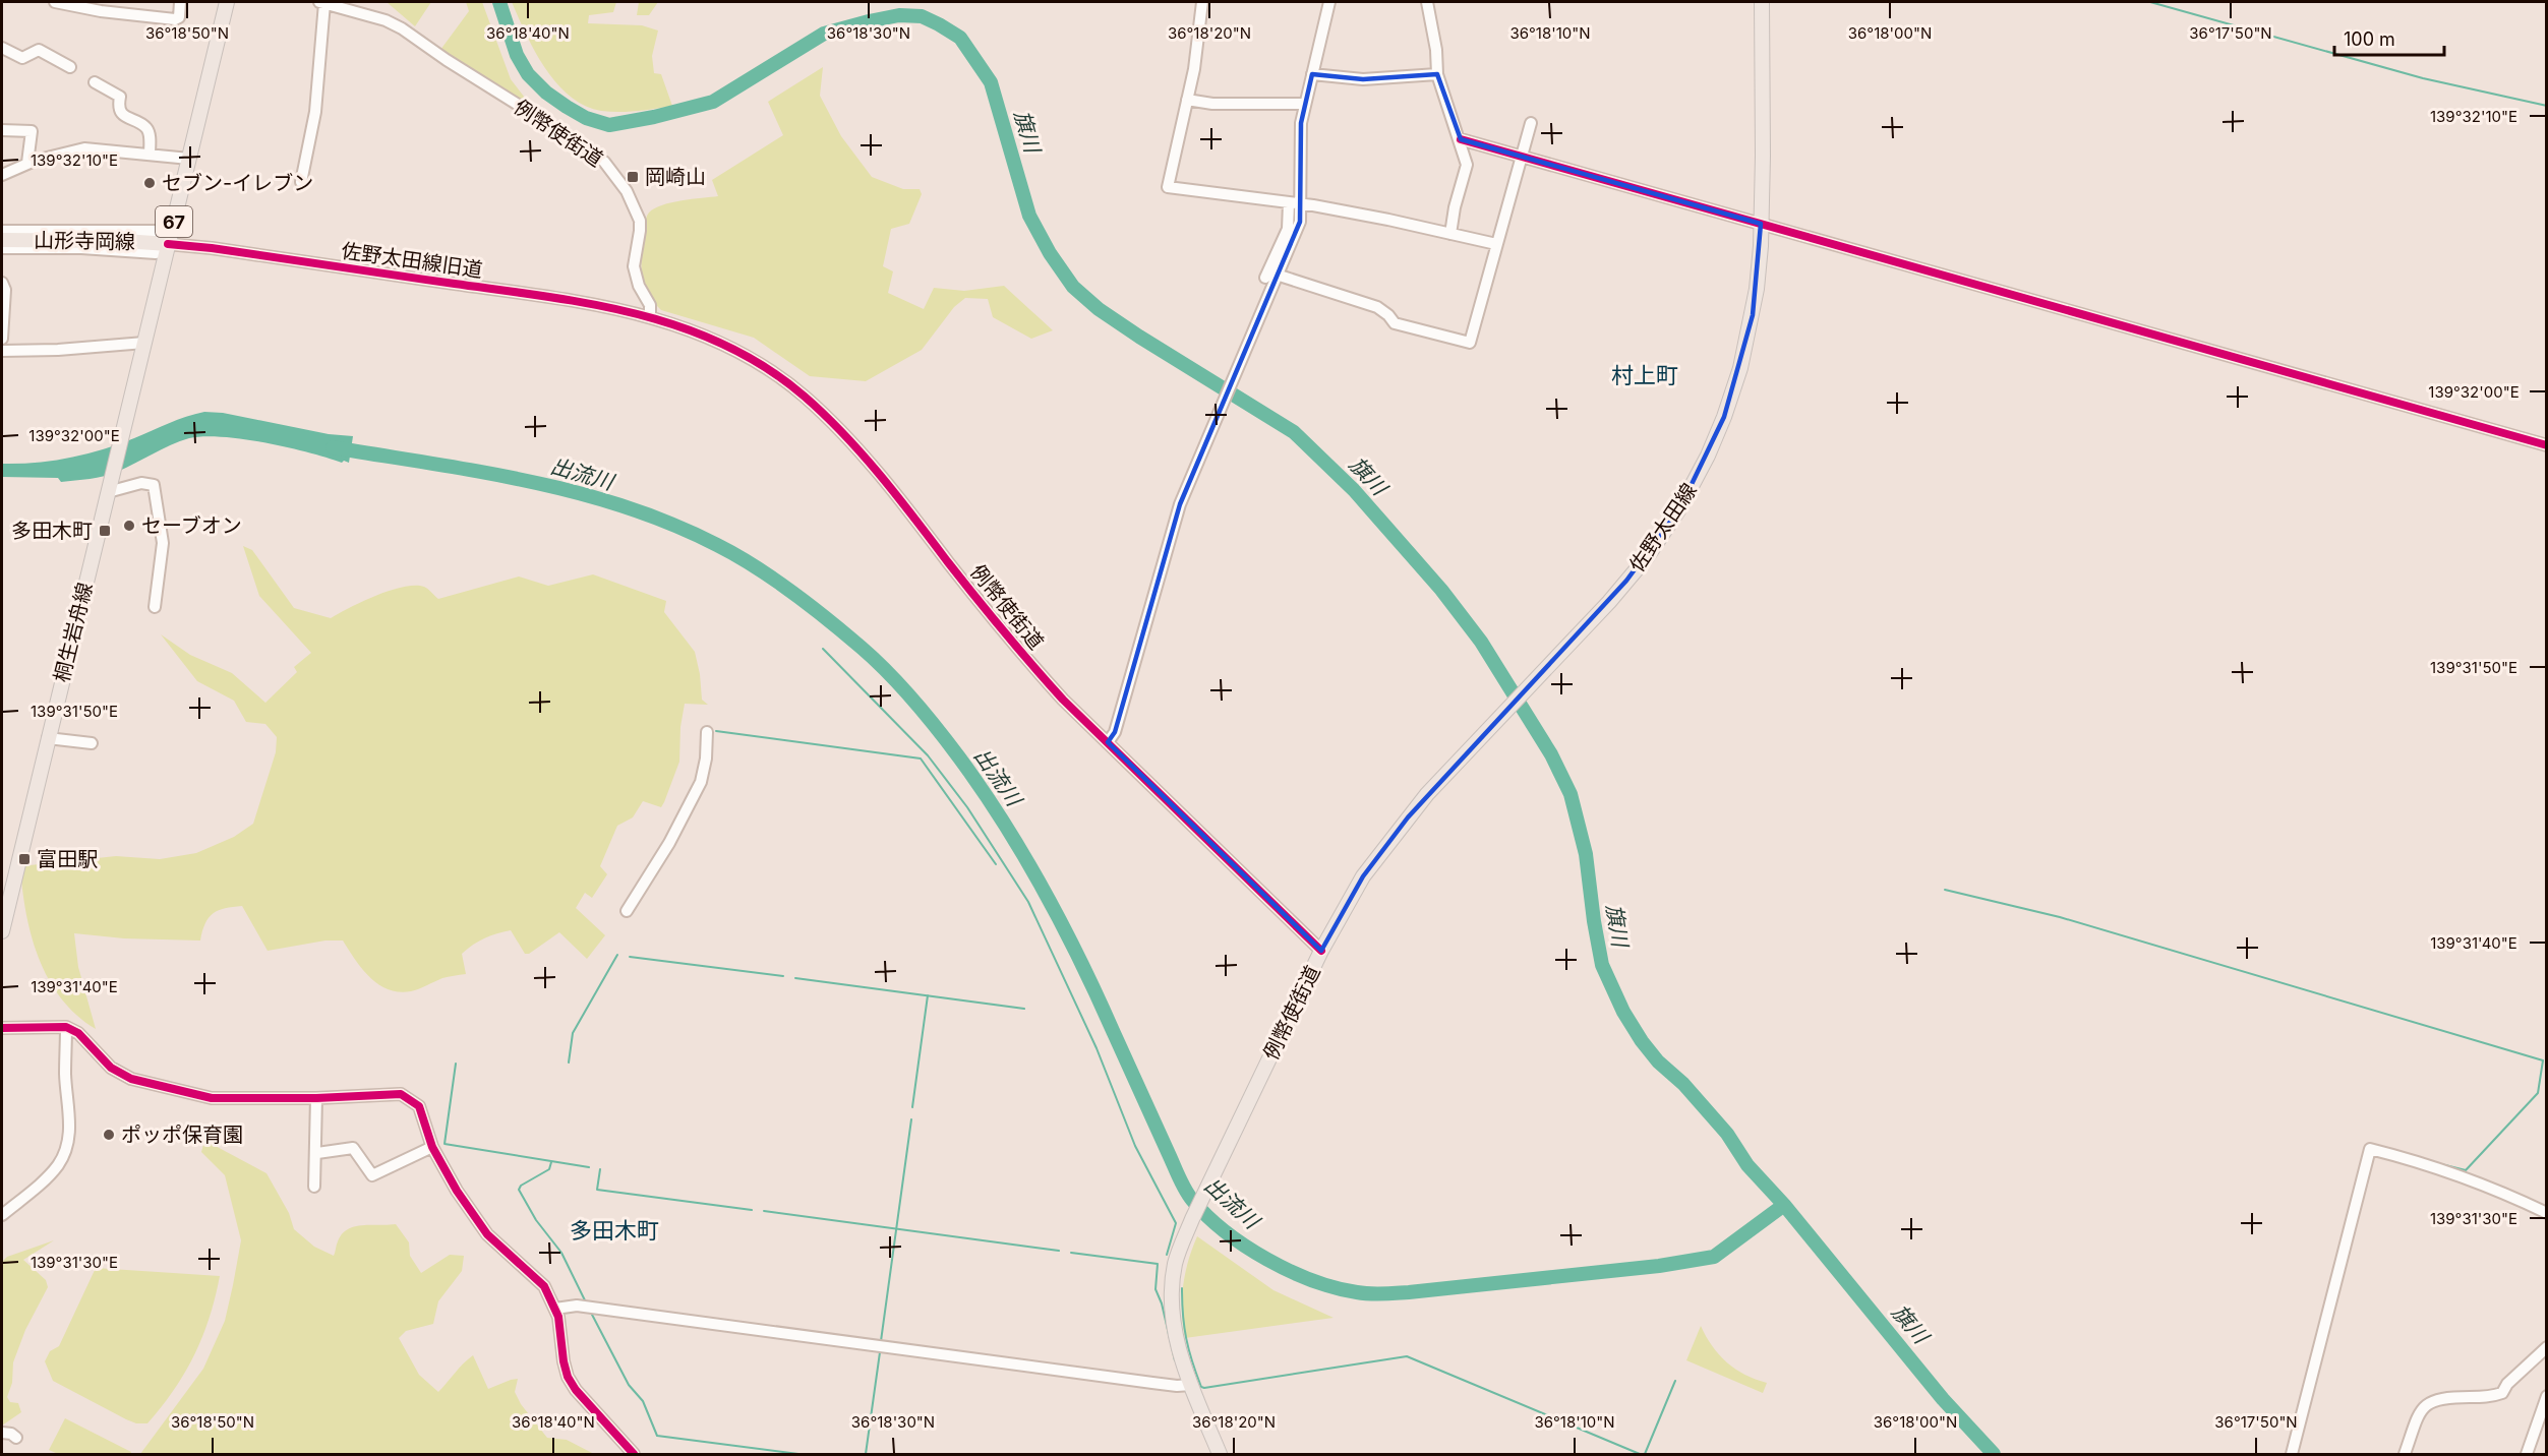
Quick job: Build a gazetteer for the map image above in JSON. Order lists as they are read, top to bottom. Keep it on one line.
{"streets":{"main road":["例幣使街道","67","山形寺岡線","佐野太田線","桐生岩舟線"],"street":["佐野太田線旧道"]},"crossings":[["例幣使街道","佐野太田線旧道"],["例幣使街道","佐野太田線"],["67","山形寺岡線"],["67","佐野太田線旧道"],["67","桐生岩舟線"],["山形寺岡線","佐野太田線旧道"]],"districts":["村上町","多田木町"],"water":["旗川","出流川"],"places":{"transit":["岡崎山","多田木町","富田駅"],"other":["セブン-イレブン","セーブオン","ポッポ保育園"]},"scale_bar":"100 m","coordinates":["36°18'50\"N","36°18'40\"N","36°18'30\"N","36°18'20\"N","36°18'10\"N","36°18'00\"N","36°17'50\"N","139°32'10\"E","139°32'00\"E","139°31'50\"E","139°31'40\"E","139°31'30\"E"]}
